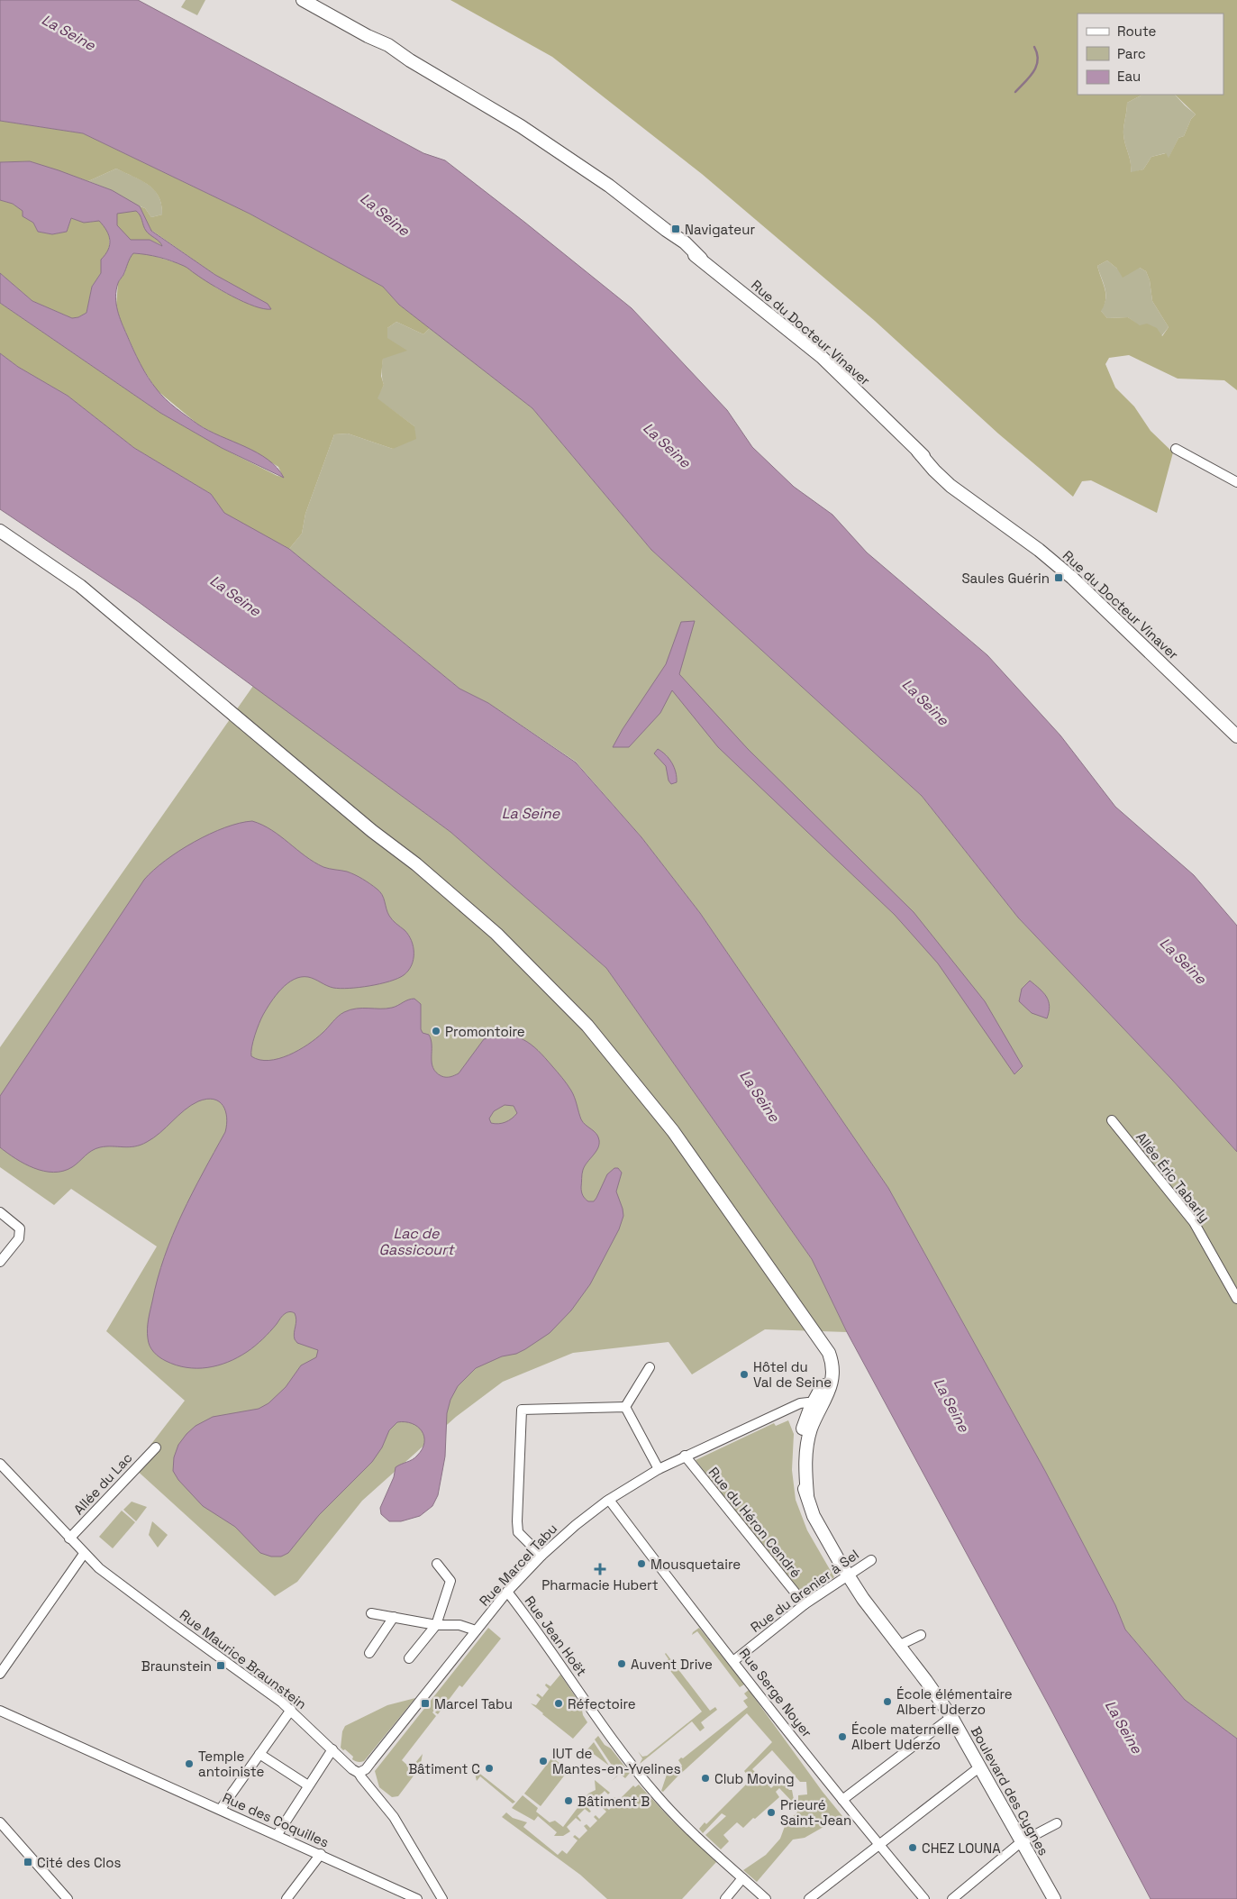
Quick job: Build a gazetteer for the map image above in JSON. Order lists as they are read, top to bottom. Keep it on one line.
{"streets":{"main road":["Rue du Docteur Vinaver","Boulevard des Cygnes"],"street":["Allée Éric Tabarly","Allée du Lac","Rue du Héron Cendré","Rue Marcel Tabu","Rue du Grenier à Sel","Rue Jean Hoët","Rue Maurice Braunstein","Rue Serge Noyer","Rue des Coquilles"]},"crossings":[["Allée du Lac","Rue Maurice Braunstein"],["Rue du Héron Cendré","Rue Marcel Tabu"],["Rue du Héron Cendré","Rue du Grenier à Sel"],["Rue Marcel Tabu","Rue Jean Hoët"],["Rue Marcel Tabu","Rue Maurice Braunstein"],["Rue Marcel Tabu","Rue Serge Noyer"],["Rue Marcel Tabu","Boulevard des Cygnes"],["Rue du Grenier à Sel","Rue Serge Noyer"],["Rue du Grenier à Sel","Boulevard des Cygnes"]],"water":["La Seine","Lac de Gassicourt"],"places":{"transit":["Navigateur","Saules Guérin","Braunstein","Marcel Tabu","Cité des Clos"],"other":["Promontoire","Hôtel du Val de Seine","Mousquetaire","Auvent Drive","École élémentaire Albert Uderzo","Réfectoire","École maternelle Albert Uderzo","IUT de Mantes-en-Yvelines","Temple antoiniste","Bâtiment C","Club Moving","Bâtiment B","Prieuré Saint-Jean","CHEZ LOUNA"],"health":["Pharmacie Hubert"]},"legend":["Route","Parc","Eau"]}
